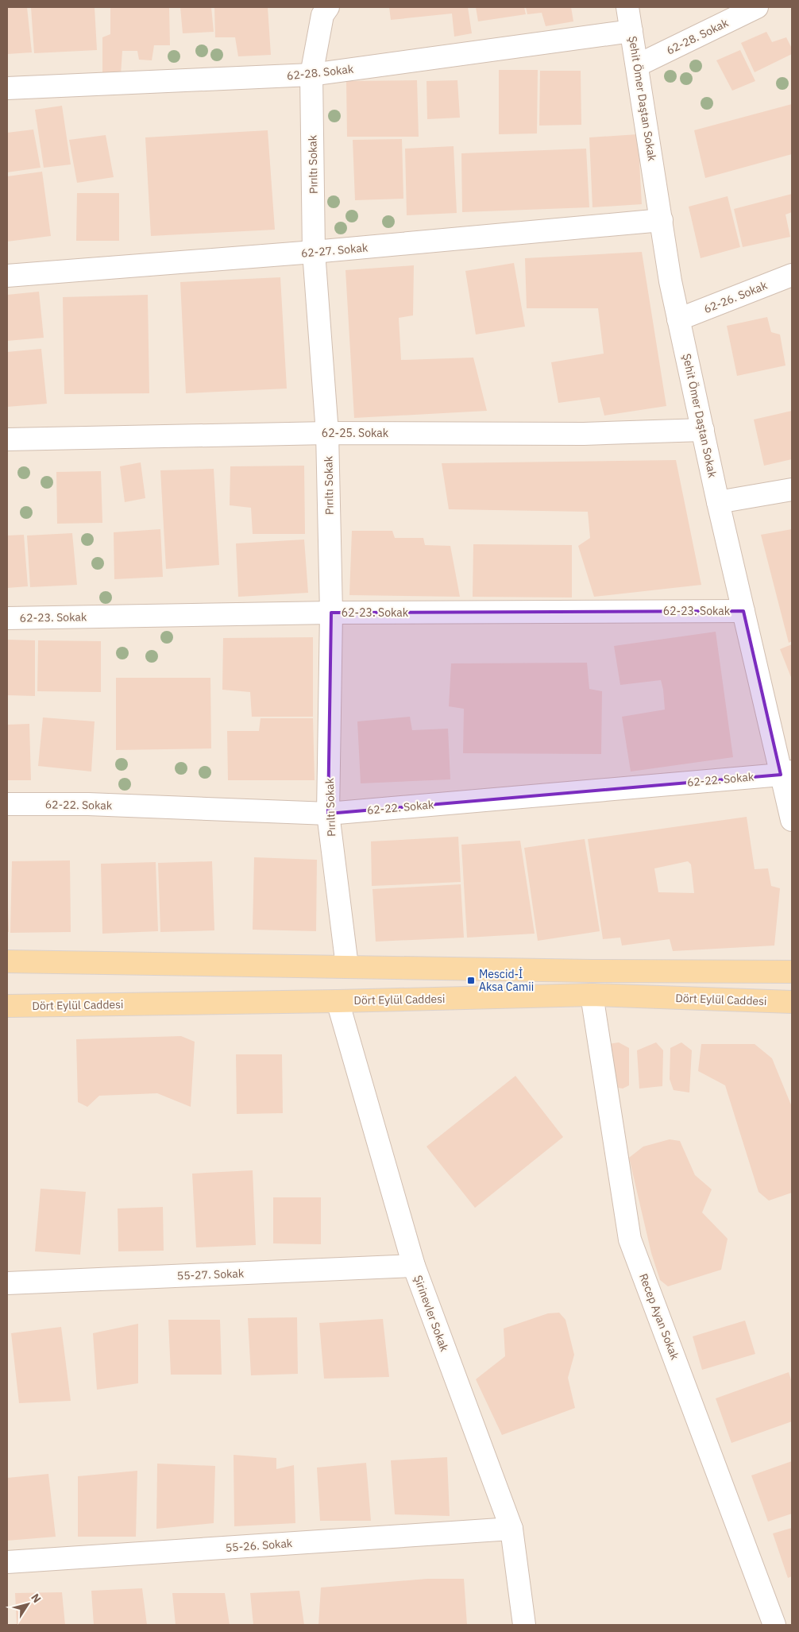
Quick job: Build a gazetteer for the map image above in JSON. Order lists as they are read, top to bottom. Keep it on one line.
{"streets":{"main road":["Dört Eylül Caddesi"],"street":["62-28. Sokak","Şehit Ömer Daştan Sokak","Pırıltı Sokak","62-27. Sokak","62-26. Sokak","62-25. Sokak","62-23. Sokak","62-22. Sokak","55-27. Sokak","Şirinevler Sokak","Recep Ayan Sokak","55-26. Sokak"]},"crossings":[["62-28. Sokak","Şehit Ömer Daştan Sokak"],["62-28. Sokak","Pırıltı Sokak"],["Şehit Ömer Daştan Sokak","62-27. Sokak"],["Şehit Ömer Daştan Sokak","62-26. Sokak"],["Şehit Ömer Daştan Sokak","62-25. Sokak"],["Şehit Ömer Daştan Sokak","62-23. Sokak"],["Şehit Ömer Daştan Sokak","62-22. Sokak"],["Pırıltı Sokak","62-27. Sokak"],["Pırıltı Sokak","62-25. Sokak"],["Pırıltı Sokak","62-23. Sokak"],["Pırıltı Sokak","62-22. Sokak"],["Dört Eylül Caddesi","Şirinevler Sokak"],["Dört Eylül Caddesi","Recep Ayan Sokak"],["55-27. Sokak","Şirinevler Sokak"],["Şirinevler Sokak","55-26. Sokak"]],"places":{"transit":["Mescid-İ Aksa Camii"]},"north":"top right"}
